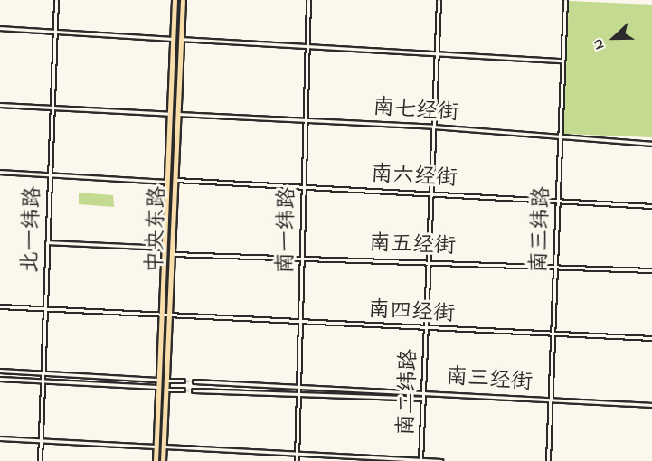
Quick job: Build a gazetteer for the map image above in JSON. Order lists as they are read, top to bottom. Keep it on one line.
{"streets":{"main road":["中央东路"],"street":["南七经街","南六经街","北一纬路","南三纬路","南一纬路","南五经街","南四经街","南三经街","南二纬路"]},"crossings":[["南七经街","中央东路"],["南七经街","南三纬路"],["南七经街","南一纬路"],["南七经街","南二纬路"],["南六经街","中央东路"],["南六经街","南三纬路"],["南六经街","南一纬路"],["南六经街","南二纬路"],["北一纬路","南四经街"],["中央东路","南五经街"],["中央东路","南四经街"],["南三纬路","南五经街"],["南三纬路","南四经街"],["南三纬路","南三经街"],["南一纬路","南五经街"],["南一纬路","南四经街"],["南一纬路","南三经街"],["南五经街","南二纬路"],["南四经街","南二纬路"],["南三经街","南二纬路"]],"north":"left"}
